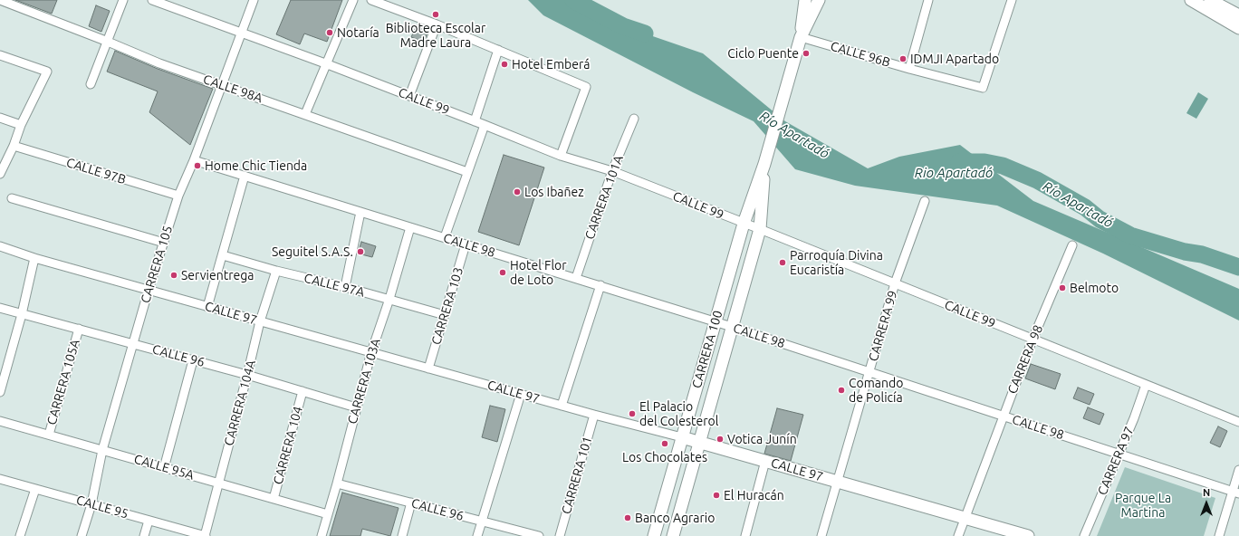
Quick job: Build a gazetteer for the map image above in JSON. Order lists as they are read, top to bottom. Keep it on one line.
{"streets":{"main road":["CALLE 97","CARRERA 100"],"street":["CALLE 96B","CALLE 98A","CALLE 99","CALLE 97B","CARRERA 101A","CALLE 98","CARRERA 105","CALLE 97A","CARRERA 103","CARRERA 99","CALLE 96","CARRERA 98","CARRERA 103A","CARRERA 105A","CARRERA 104A","CARRERA 104","CARRERA 97","CALLE 95A","CARRERA 101","CALLE 95"]},"crossings":[["CALLE 96B","CARRERA 100"],["CALLE 98A","CARRERA 105"],["CALLE 99","CARRERA 101A"],["CALLE 99","CARRERA 105"],["CALLE 99","CARRERA 99"],["CALLE 99","CARRERA 100"],["CALLE 99","CARRERA 98"],["CALLE 99","CARRERA 97"],["CALLE 97B","CARRERA 105"],["CARRERA 101A","CALLE 98"],["CALLE 98","CARRERA 105"],["CALLE 98","CARRERA 103"],["CALLE 98","CARRERA 99"],["CALLE 98","CARRERA 100"],["CALLE 98","CARRERA 98"],["CALLE 98","CARRERA 103A"],["CALLE 98","CARRERA 97"],["CARRERA 105","CALLE 97"],["CARRERA 105","CALLE 96"],["CARRERA 105","CALLE 95A"],["CARRERA 105","CALLE 95"],["CALLE 97A","CARRERA 103"],["CALLE 97A","CARRERA 103A"],["CALLE 97A","CARRERA 104A"],["CARRERA 103","CALLE 97"],["CALLE 97","CARRERA 99"],["CALLE 97","CARRERA 100"],["CALLE 97","CARRERA 98"],["CALLE 97","CARRERA 103A"],["CALLE 97","CARRERA 104A"],["CALLE 97","CARRERA 101"],["CALLE 96","CARRERA 103A"],["CALLE 96","CARRERA 105A"],["CALLE 96","CARRERA 104A"],["CALLE 96","CARRERA 104"],["CARRERA 103A","CALLE 95A"],["CARRERA 105A","CALLE 95A"],["CARRERA 104A","CALLE 95A"],["CARRERA 104A","CALLE 95"],["CARRERA 104","CALLE 95A"]],"water":["Río Apartadó","Rio Apartadó"],"parks":["Parque La Martina"],"places":["Biblioteca Escolar Madre Laura","Notaría","Ciclo Puente","IDMJI Apartado","Hotel Emberá","Home Chic Tienda","Los Ibañez","Seguitel S.A.S.","Parroquía Divina Eucaristía","Hotel Flor de Loto","Servientrega","Belmoto","Comando de Policía","El Palacio del Colesterol","Votica Junín","Los Chocolates","El Huracán","Banco Agrario"],"north":"top"}
